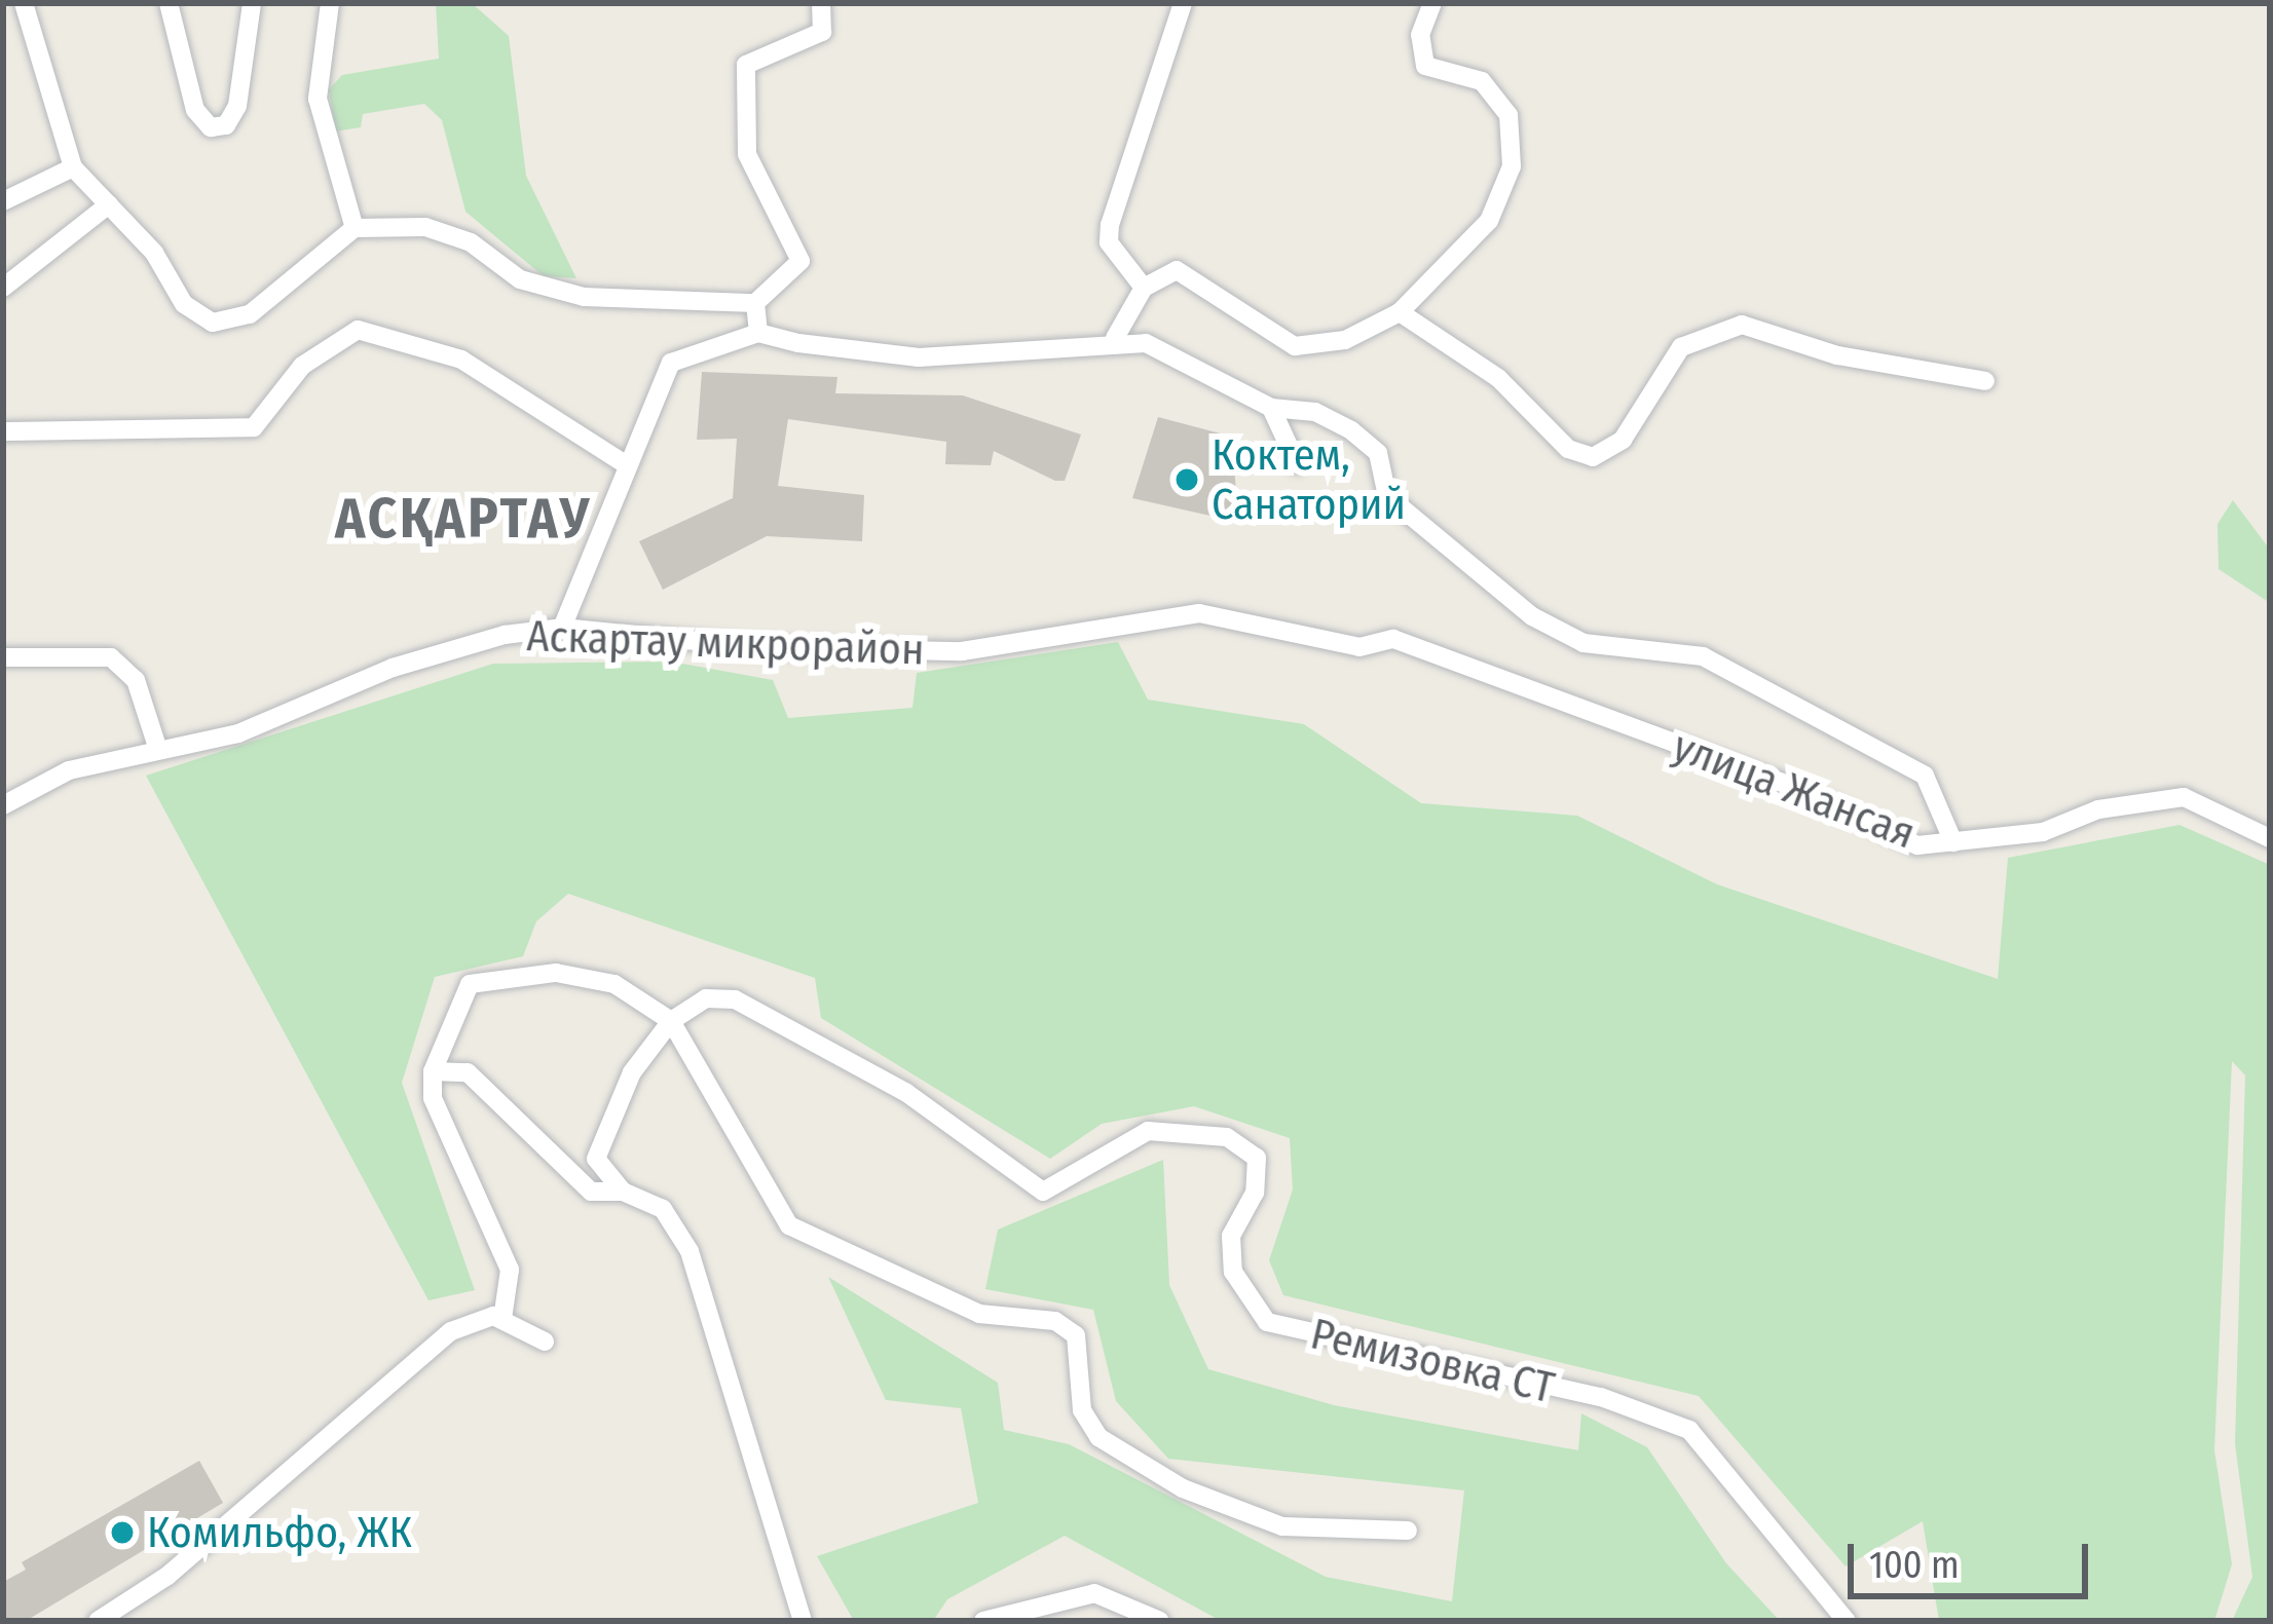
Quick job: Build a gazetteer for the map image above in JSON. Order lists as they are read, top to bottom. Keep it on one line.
{"streets":{"street":["Аскартау микрорайон","улица Жансая","Ремизовка СТ"]},"crossings":[["Аскартау микрорайон","улица Жансая"]],"districts":["АСҚАРТАУ"],"places":["Коктем, Санаторий","Комильфо, ЖК"],"scale_bar":"100 m"}
